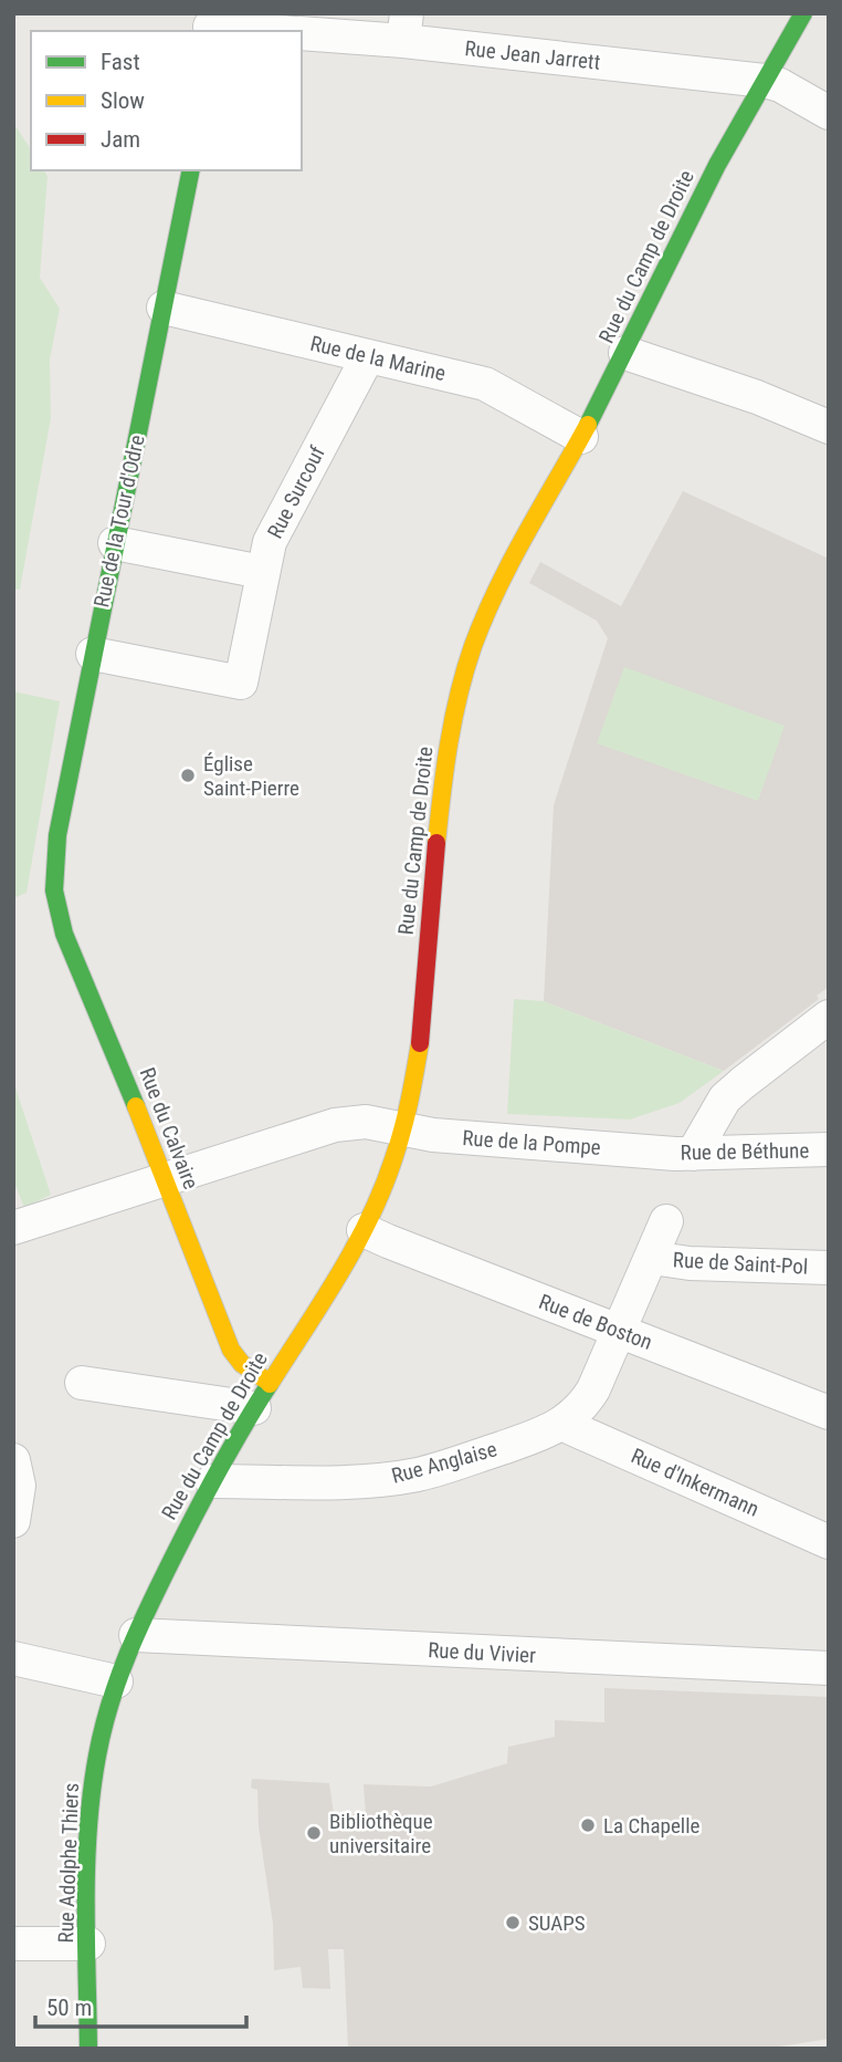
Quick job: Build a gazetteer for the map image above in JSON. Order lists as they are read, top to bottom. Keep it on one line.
{"streets":{"street":["Rue Jean Jarrett","Rue du Camp de Droite","Rue de la Marine","Rue Surcouf","Rue de la Tour d'Odre","Rue du Calvaire","Rue de la Pompe","Rue de Béthune","Rue de Saint-Pol","Rue de Boston","Rue Anglaise","Rue d'Inkermann","Rue du Vivier","Rue Adolphe Thiers"]},"crossings":[["Rue Jean Jarrett","Rue du Camp de Droite"],["Rue du Camp de Droite","Rue de la Marine"],["Rue du Camp de Droite","Rue du Calvaire"],["Rue du Camp de Droite","Rue de la Pompe"],["Rue du Camp de Droite","Rue de Boston"],["Rue du Camp de Droite","Rue Anglaise"],["Rue du Camp de Droite","Rue du Vivier"],["Rue du Camp de Droite","Rue Adolphe Thiers"],["Rue de la Marine","Rue Surcouf"],["Rue de la Marine","Rue de la Tour d'Odre"],["Rue Surcouf","Rue de la Tour d'Odre"],["Rue de la Tour d'Odre","Rue du Calvaire"],["Rue du Calvaire","Rue de la Pompe"],["Rue de la Pompe","Rue de Béthune"],["Rue de Saint-Pol","Rue Anglaise"],["Rue de Boston","Rue Anglaise"],["Rue Anglaise","Rue d'Inkermann"]],"places":["Église Saint-Pierre","La Chapelle","Bibliothèque universitaire","SUAPS"],"legend":["Fast","Slow","Jam"],"scale_bar":"50 m"}
